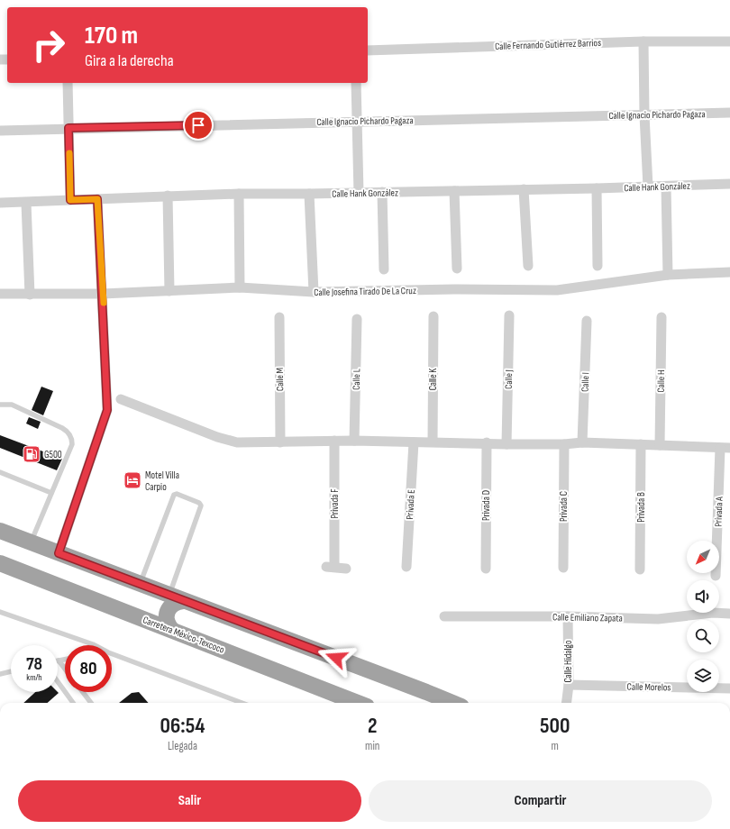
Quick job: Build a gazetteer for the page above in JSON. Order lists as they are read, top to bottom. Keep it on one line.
{"streets":{"highway":["Carretera México-Texcoco"],"street":["Calle Fernando Gutiérrez Barrios","Calle Ignacio Pichardo Pagaza","Calle Hank González","Calle Josefina Tirado De La Cruz","Calle M","Calle L","Calle K","Calle J","Calle H","Calle I","Privada F","Privada E","Privada D","Privada C","Privada B","Privada A","Calle Emiliano Zapata","Calle Hidalgo","Calle Morelos"]},"crossings":[["Calle Emiliano Zapata","Calle Hidalgo"],["Calle Hidalgo","Calle Morelos"]],"places":{"fuel station":["G500"],"hotel":["Motel Villa Carpio"]},"north":"bottom left","page":{"turn":["170 m","Gira a la derecha"],"speed":"78 km/h","limit":"80","eta":["06:54","Llegada","2","min","500","m"],"buttons":["Salir","Compartir"]}}
